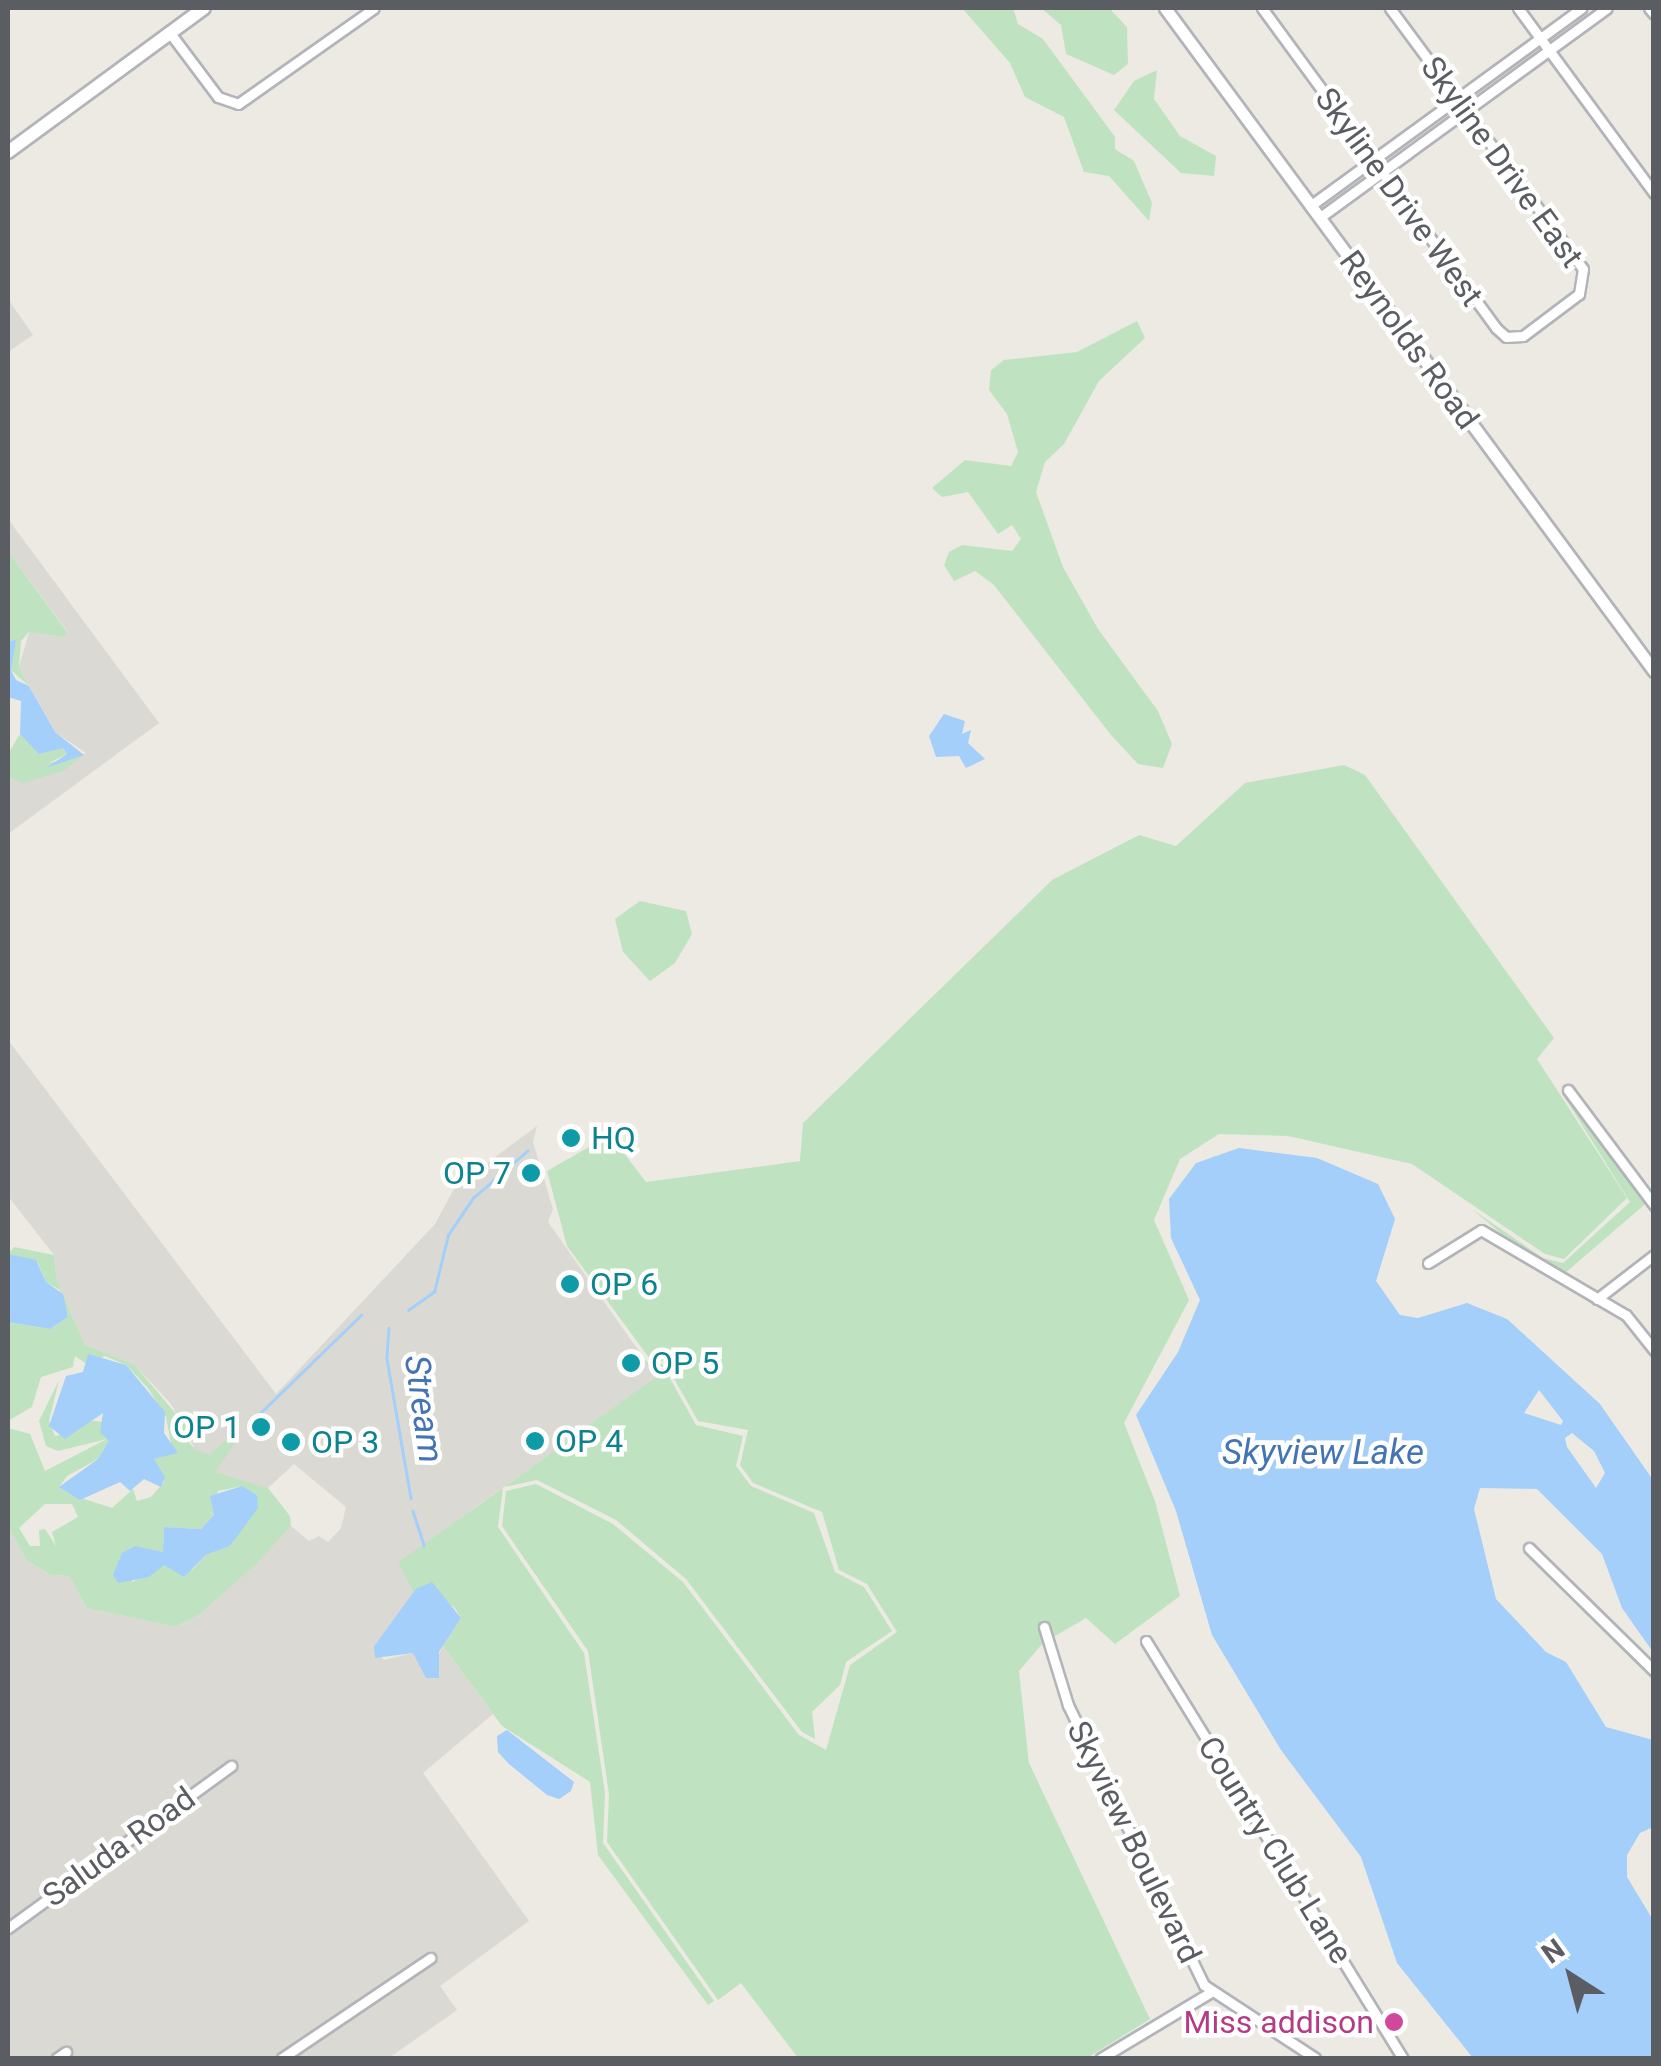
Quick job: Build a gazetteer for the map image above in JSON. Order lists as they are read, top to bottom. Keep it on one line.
{"streets":{"street":["Skyline Drive East","Skyline Drive West","Reynolds Road","Skyview Boulevard","Saluda Road","Country Club Lane"]},"crossings":[["Skyline Drive East","Skyline Drive West"]],"water":["Stream","Skyview Lake"],"places":["HQ","OP 7","OP 6","OP 5","OP 1","OP 4","OP 3","Miss addison"],"north":"top left"}
